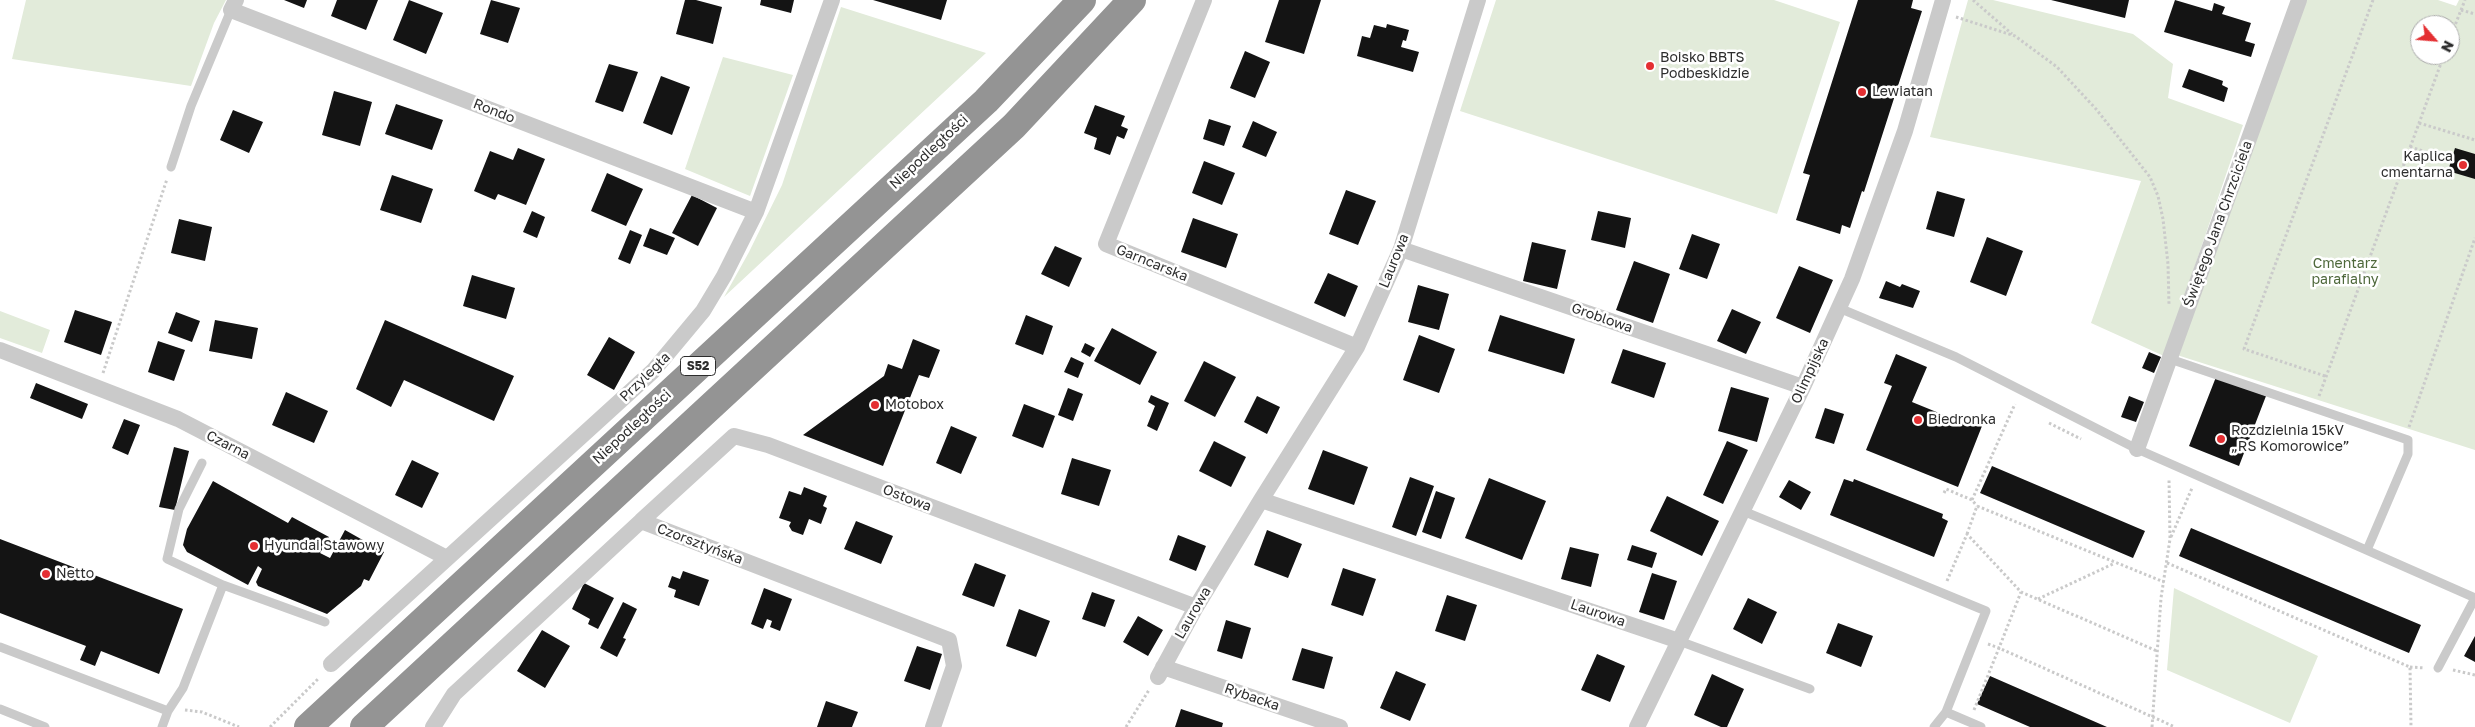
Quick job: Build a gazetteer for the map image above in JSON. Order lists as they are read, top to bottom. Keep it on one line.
{"streets":{"highway":["Niepodległości","S52"],"street":["Rondo","Świętego Jana Chrzciciela","Laurowa","Garncarska","Groblowa","Olimpijska","Przyległa","Czarna","Ostowa","Czorsztyńska","Rybacka"]},"crossings":[["Rondo","Przyległa"],["Laurowa","Garncarska"],["Laurowa","Groblowa"],["Laurowa","Olimpijska"],["Laurowa","Ostowa"],["Laurowa","Rybacka"],["Groblowa","Olimpijska"],["Przyległa","Czarna"],["Ostowa","Czorsztyńska"]],"parks":["Cmentarz parafialny"],"places":["Boisko BBTS Podbeskidzie","Lewiatan","Kaplica cmentarna","Motobox","Biedronka","Rozdzielnia 15kV „RS Komorowice”","Hyundai Stawowy","Netto"],"north":"bottom right"}
